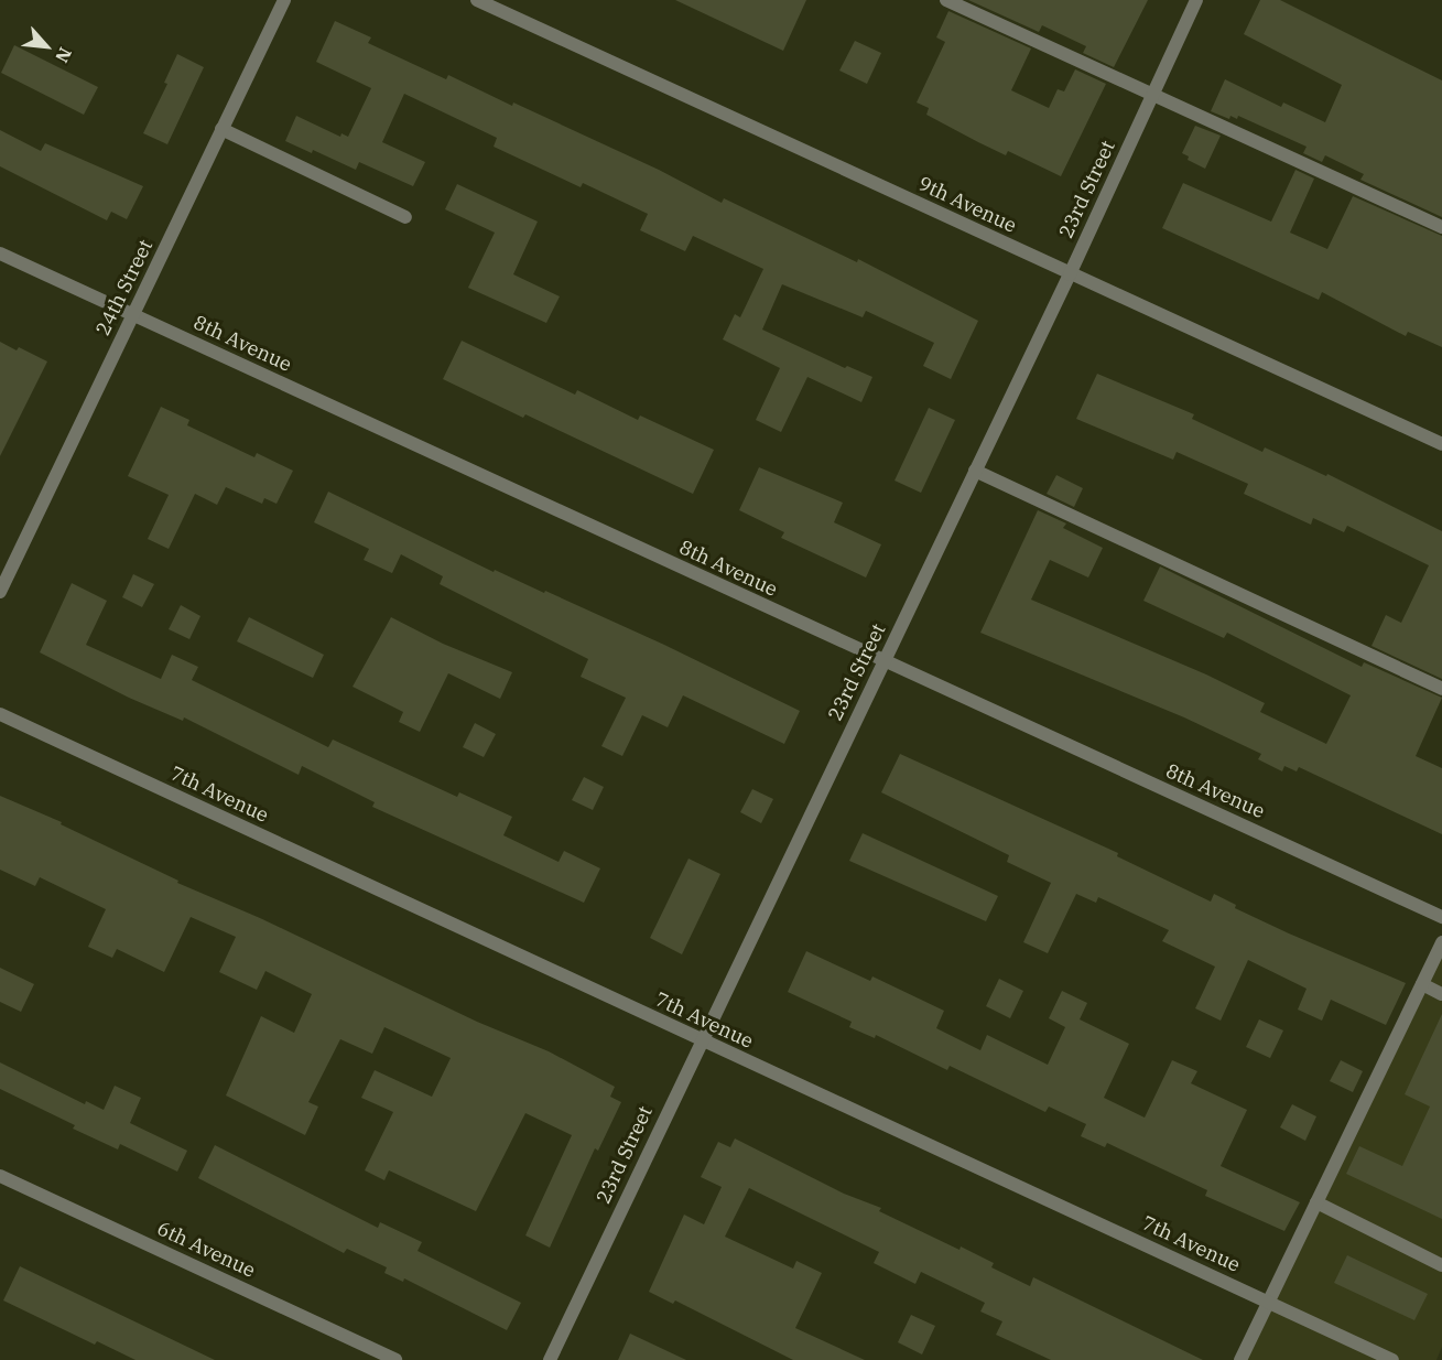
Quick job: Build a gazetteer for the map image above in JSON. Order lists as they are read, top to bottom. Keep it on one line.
{"streets":{"street":["23rd Street","9th Avenue","24th Street","8th Avenue","7th Avenue","6th Avenue"]},"crossings":[["23rd Street","9th Avenue"],["23rd Street","8th Avenue"],["23rd Street","7th Avenue"],["24th Street","8th Avenue"]],"north":"bottom right"}
